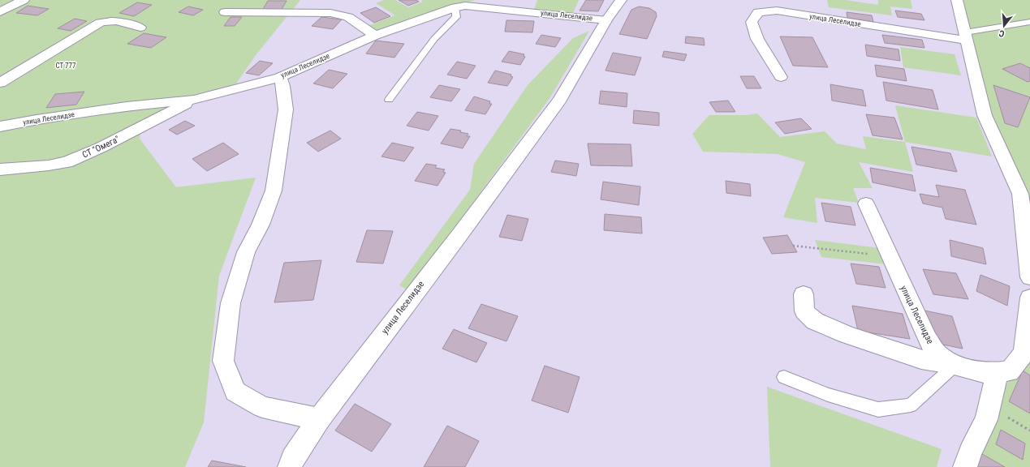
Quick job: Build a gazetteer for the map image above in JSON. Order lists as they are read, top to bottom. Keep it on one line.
{"streets":{"street":["улица Леселидзе","СТ \"Омега\""]},"crossings":[["улица Леселидзе","СТ \"Омега\""]],"parks":["СТ 777"],"north":"bottom"}
